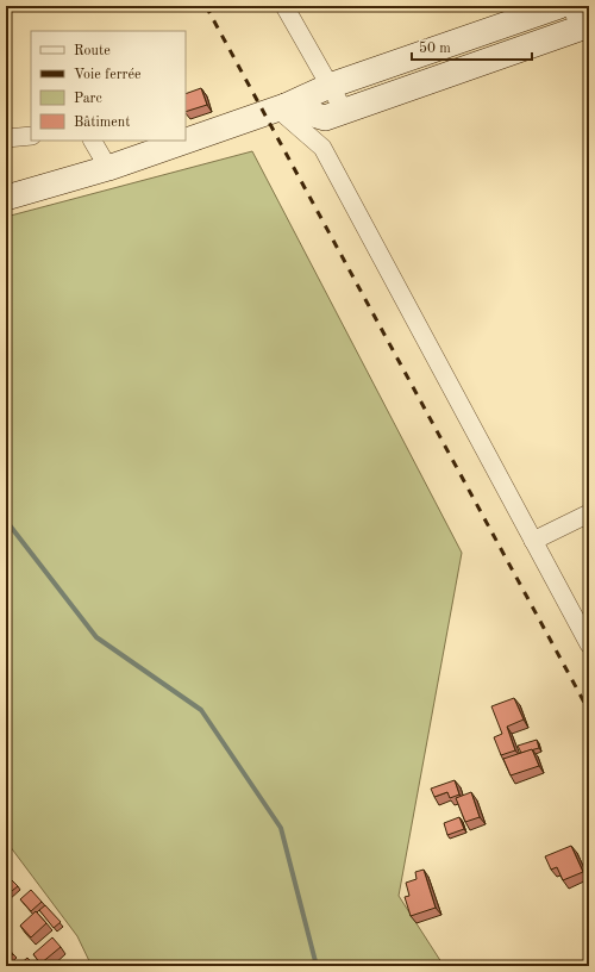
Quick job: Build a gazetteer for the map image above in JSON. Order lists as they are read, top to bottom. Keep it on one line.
{"legend":["Route","Voie ferrée","Parc","Bâtiment"],"scale_bar":"50 m"}
